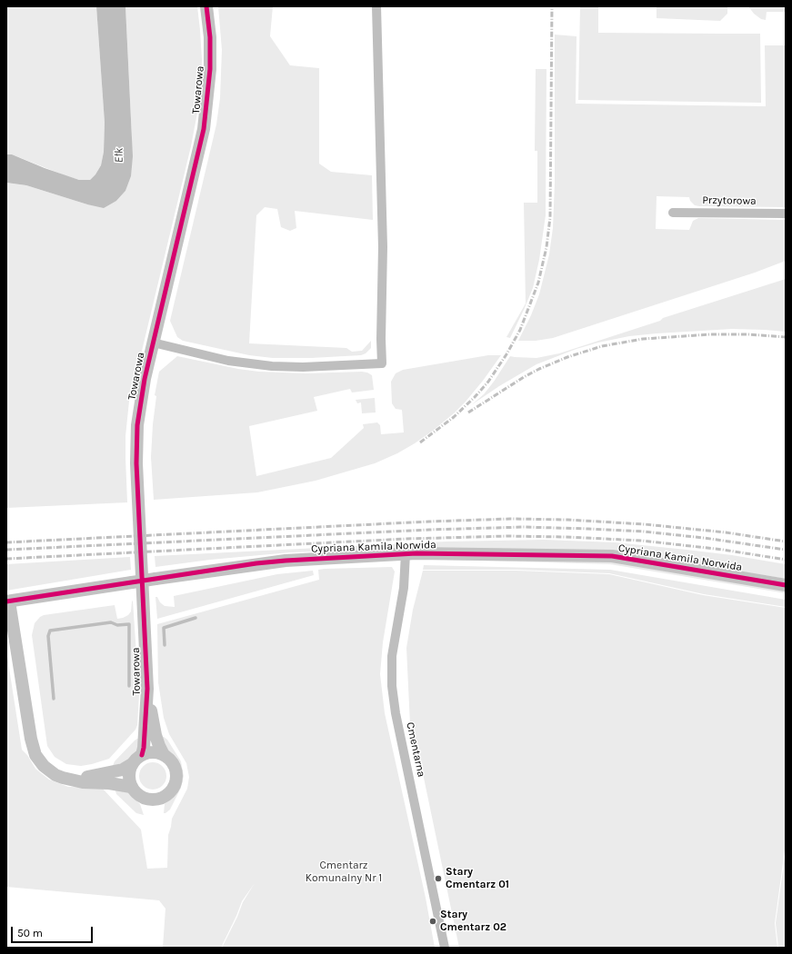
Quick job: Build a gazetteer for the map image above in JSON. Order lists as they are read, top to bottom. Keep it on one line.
{"streets":{"street":["Towarowa","Przytorowa","Cypriana Kamila Norwida","Cmentarna"]},"crossings":[["Cypriana Kamila Norwida","Cmentarna"]],"water":["Ełk"],"parks":["Cmentarz Komunalny Nr 1"],"places":["Stary Cmentarz 01","Stary Cmentarz 02"],"scale_bar":"50 m"}
